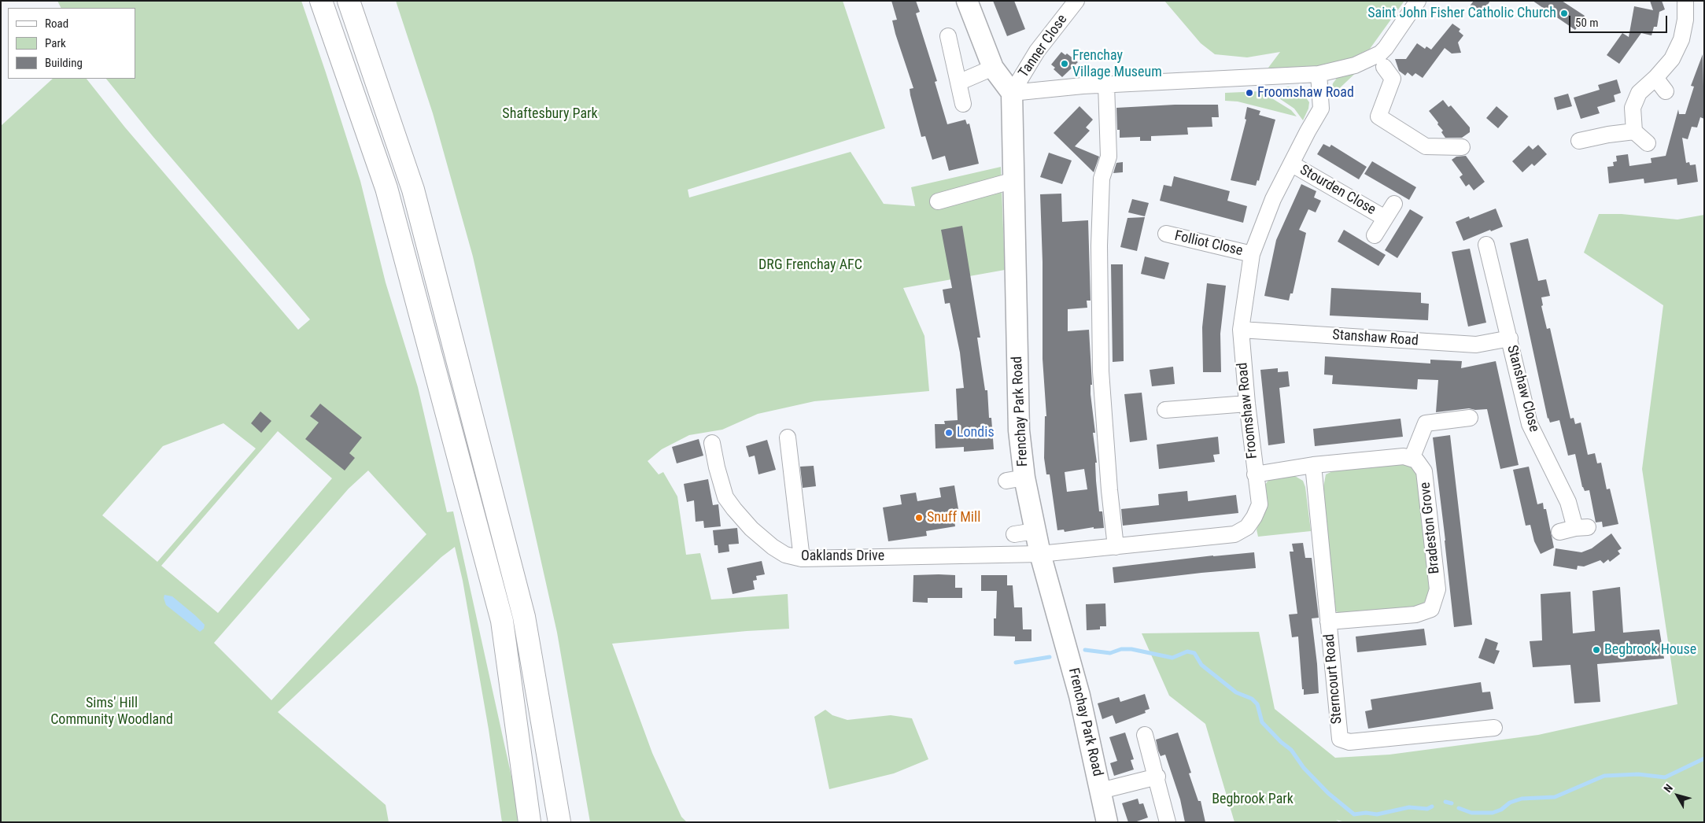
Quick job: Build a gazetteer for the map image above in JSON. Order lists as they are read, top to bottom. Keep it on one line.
{"streets":{"main road":["Frenchay Park Road"],"street":["Tanner Close","Stourden Close","Folliot Close","Stanshaw Road","Stanshaw Close","Froomshaw Road","Bradeston Grove","Oaklands Drive","Sterncourt Road"]},"crossings":[["Tanner Close","Frenchay Park Road"],["Stourden Close","Froomshaw Road"],["Folliot Close","Froomshaw Road"],["Stanshaw Road","Stanshaw Close"],["Stanshaw Road","Froomshaw Road"],["Froomshaw Road","Frenchay Park Road"],["Froomshaw Road","Oaklands Drive"],["Frenchay Park Road","Oaklands Drive"],["Bradeston Grove","Sterncourt Road"]],"parks":["Shaftesbury Park","DRG Frenchay AFC","Sims' Hill Community Woodland","Begbrook Park"],"places":["Saint John Fisher Catholic Church","Frenchay Village Museum","Froomshaw Road","Londis","Snuff Mill","Begbrook House"],"legend":["Road","Park","Building"],"scale_bar":"50 m","north":"top left"}
